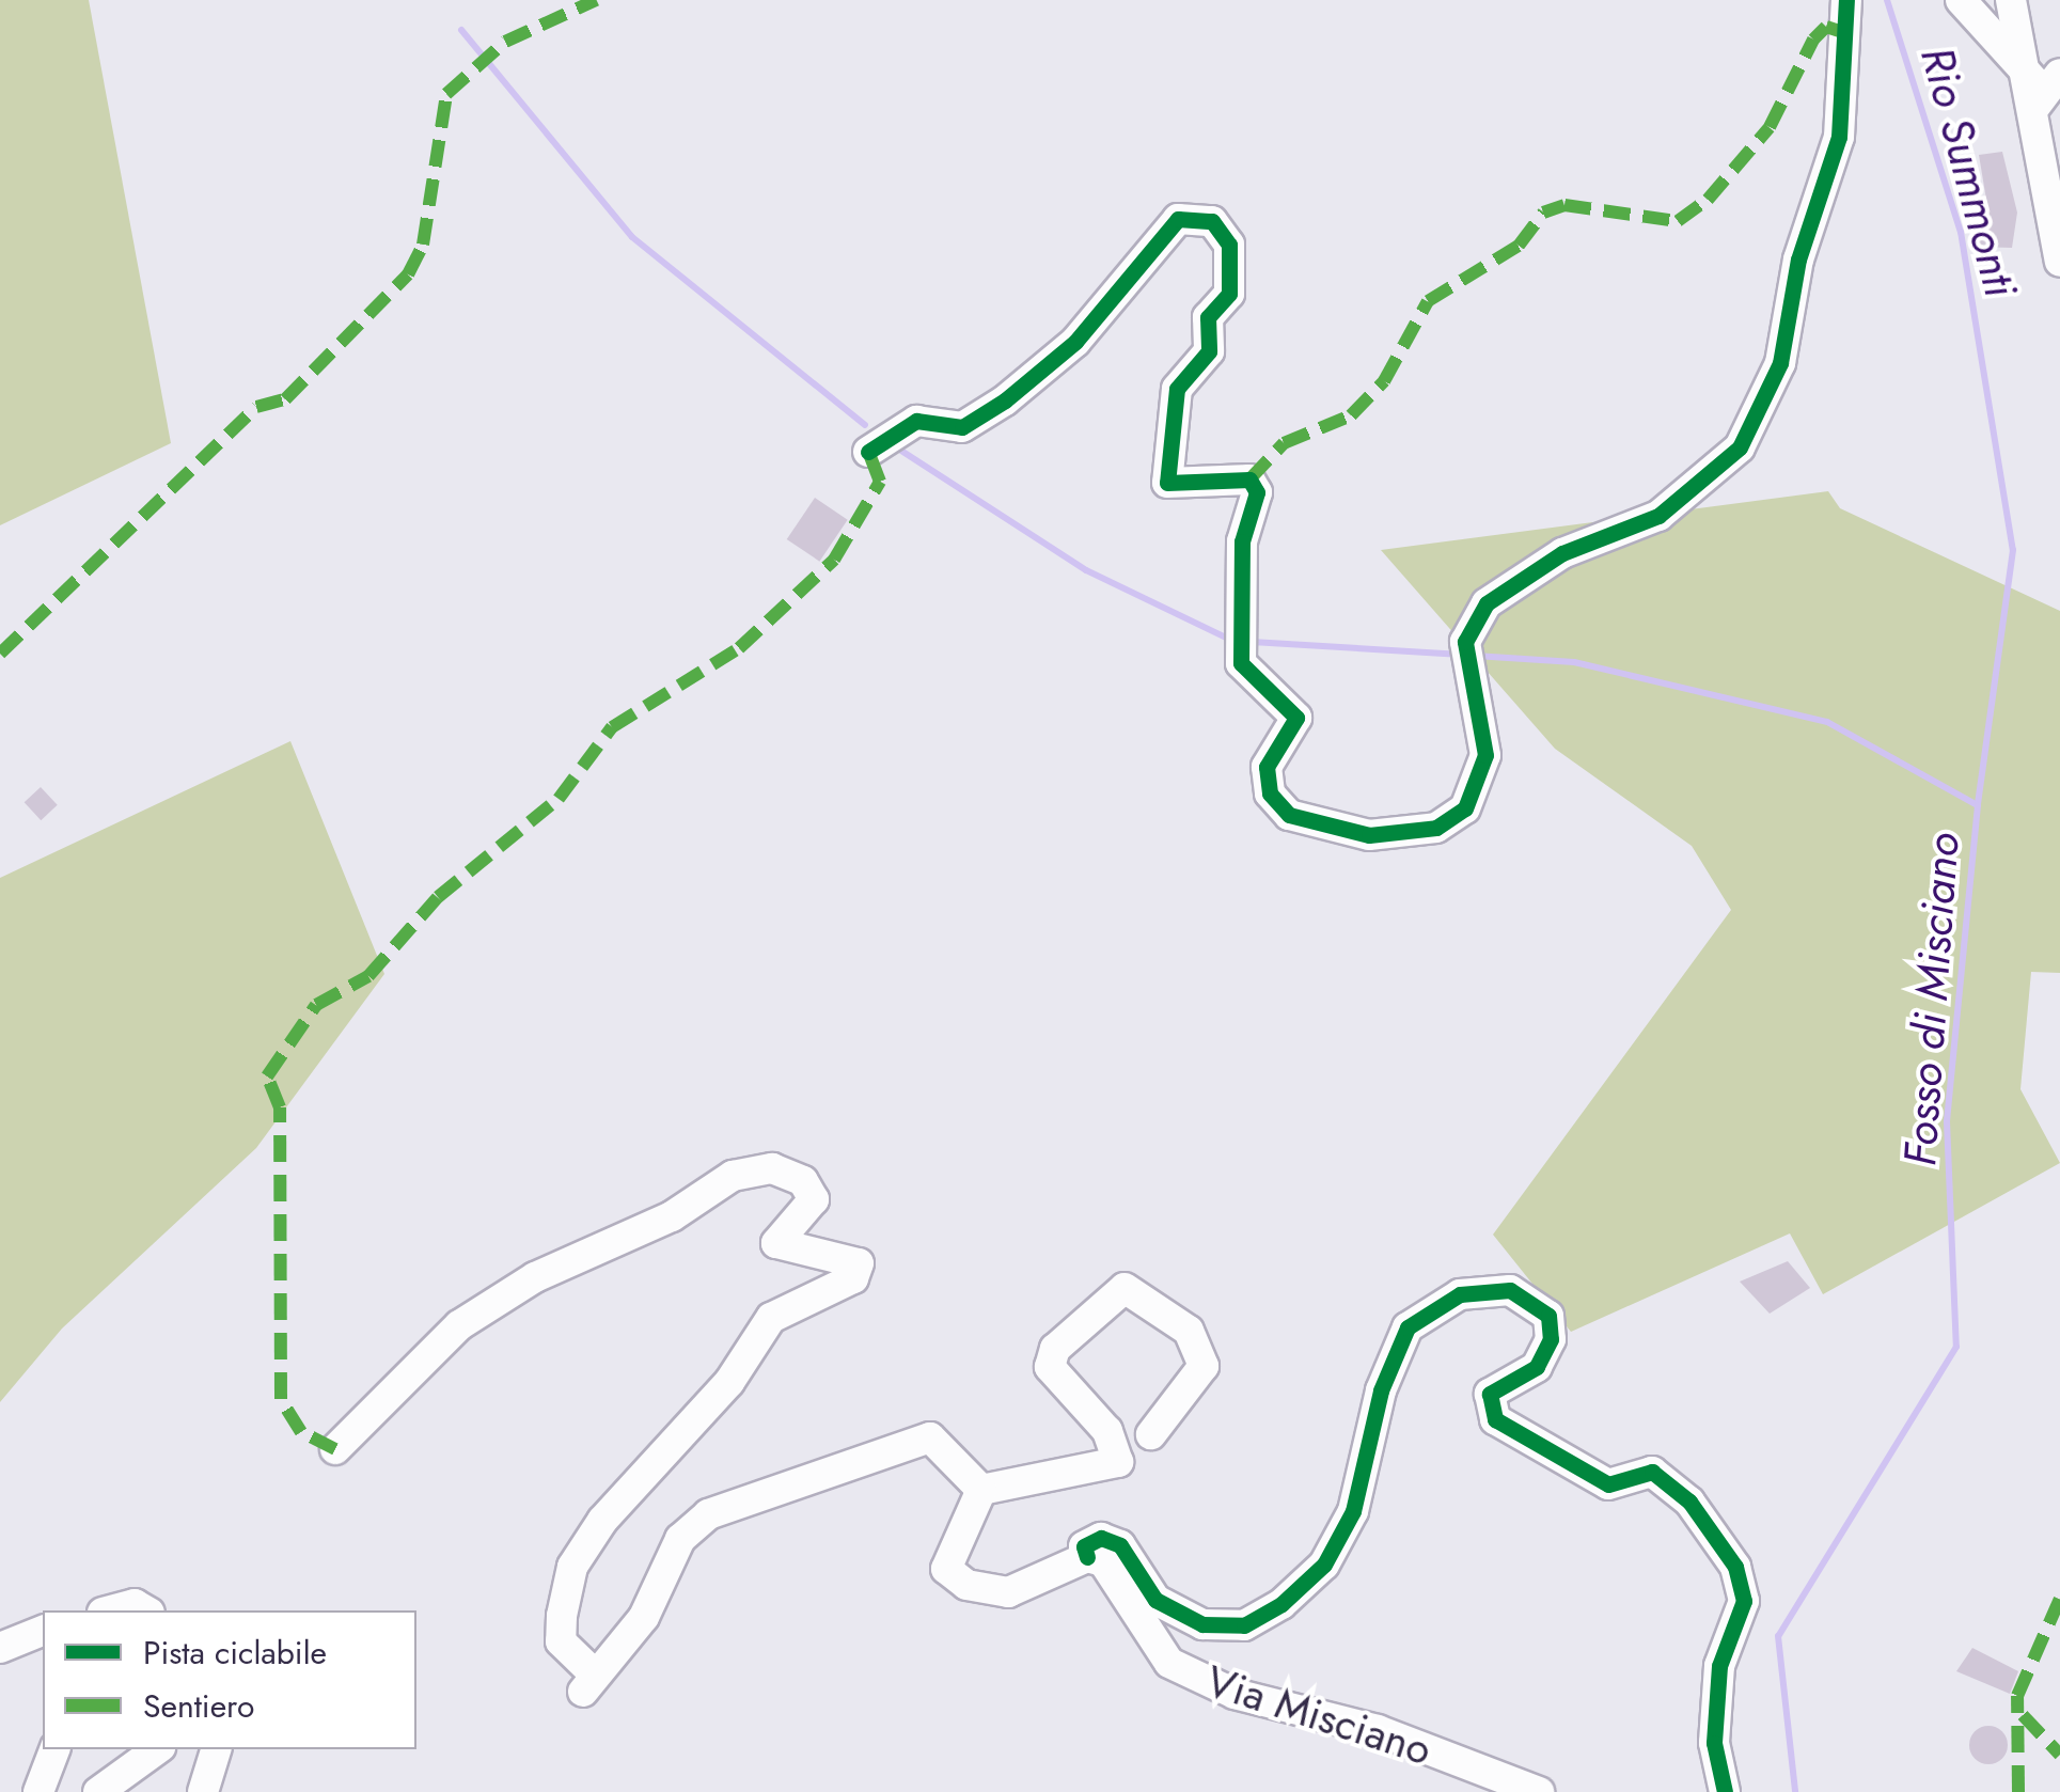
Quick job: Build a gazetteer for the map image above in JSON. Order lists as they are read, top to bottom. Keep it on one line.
{"streets":{"street":["Via Misciano"]},"water":["Rio Summonti","Fosso di Misciano"],"legend":["Pista ciclabile","Sentiero"]}
